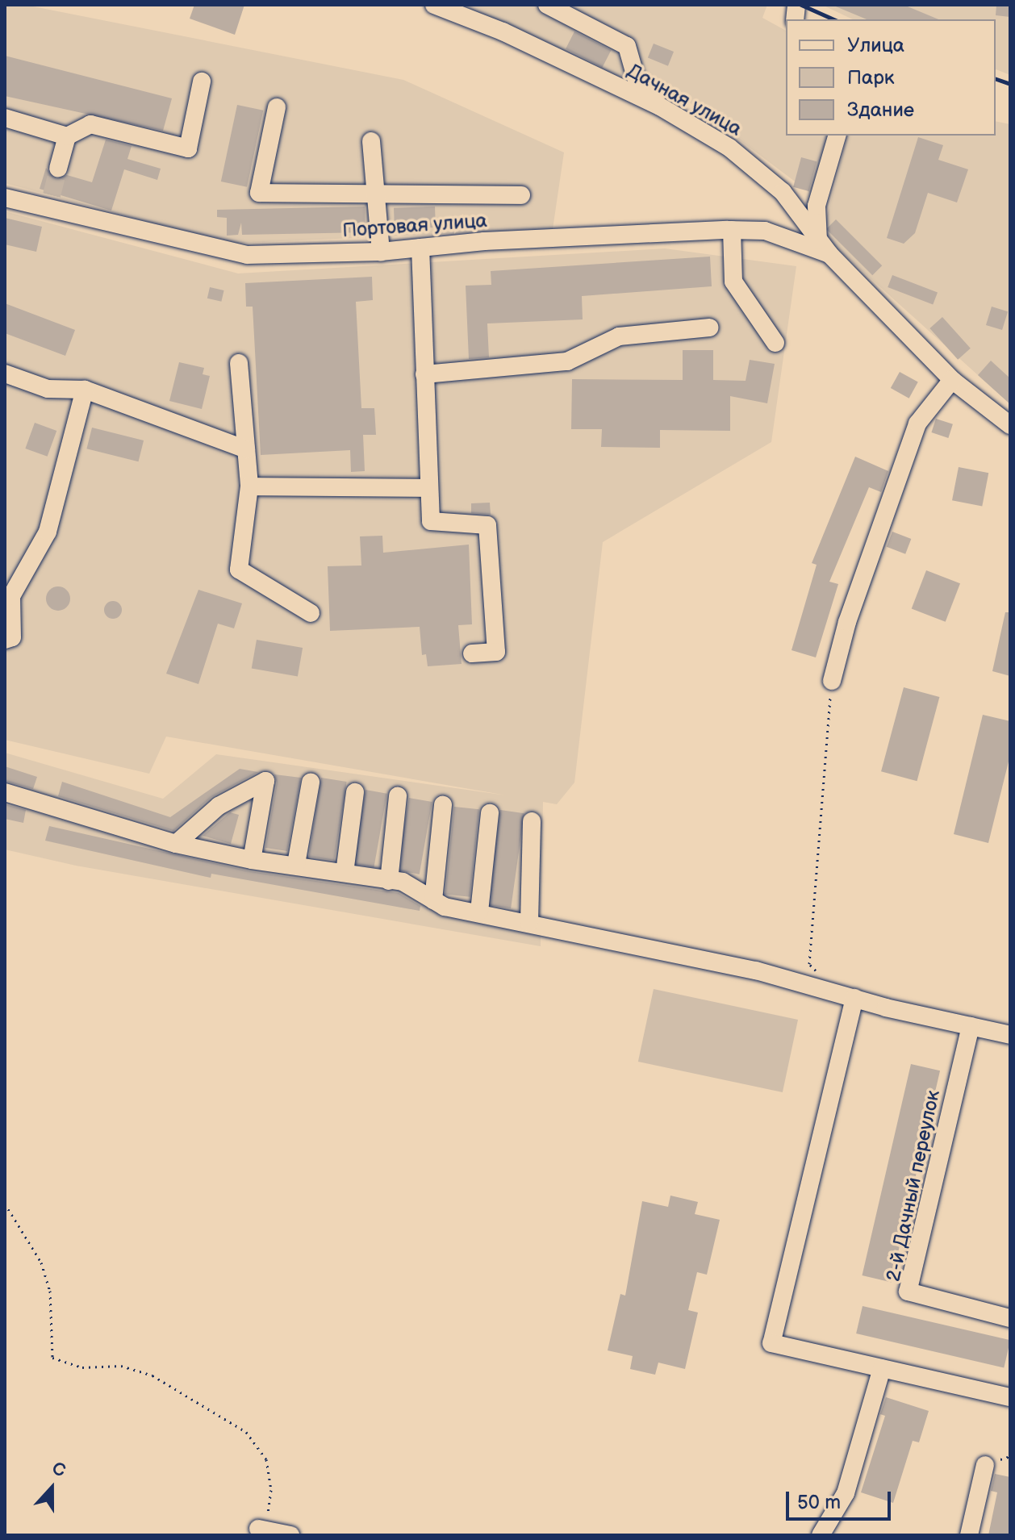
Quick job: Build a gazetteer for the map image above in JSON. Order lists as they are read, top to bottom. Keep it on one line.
{"streets":{"street":["Дачная улица","Портовая улица","2-й Дачный переулок"]},"crossings":[["Дачная улица","Портовая улица"]],"legend":["Улица","Парк","Здание"],"scale_bar":"50 m","north":"top"}
